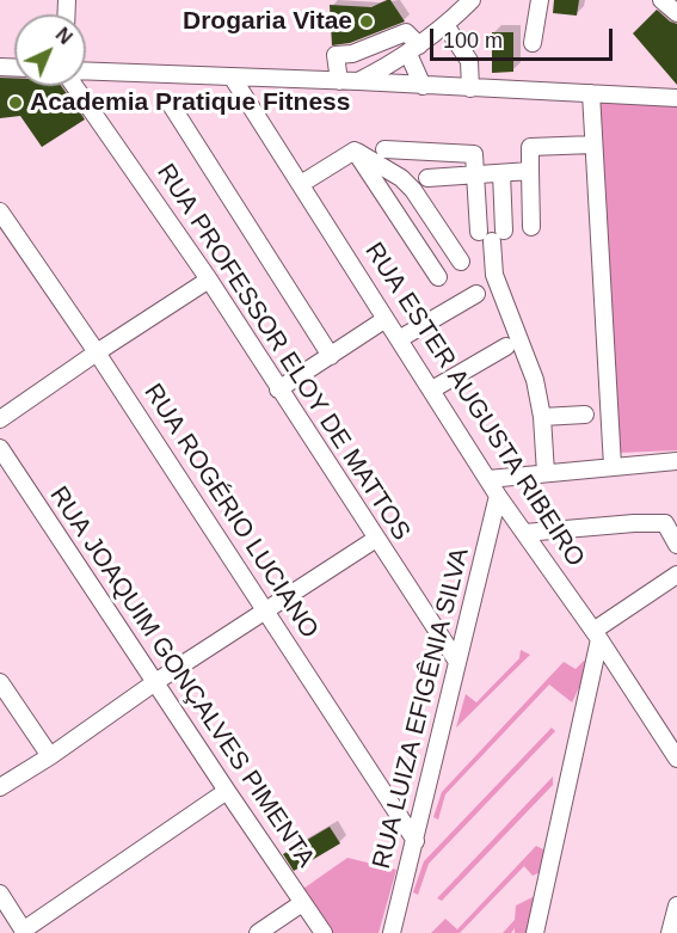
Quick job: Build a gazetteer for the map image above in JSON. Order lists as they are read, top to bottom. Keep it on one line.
{"streets":{"street":["RUA PROFESSOR ELOY DE MATTOS","RUA ESTER AUGUSTA RIBEIRO","RUA ROGÉRIO LUCIANO","RUA JOAQUIM GONÇALVES PIMENTA","RUA LUIZA EFIGÊNIA SILVA"]},"crossings":[["RUA PROFESSOR ELOY DE MATTOS","RUA LUIZA EFIGÊNIA SILVA"],["RUA ESTER AUGUSTA RIBEIRO","RUA LUIZA EFIGÊNIA SILVA"],["RUA ROGÉRIO LUCIANO","RUA LUIZA EFIGÊNIA SILVA"]],"places":["Drogaria Vitae","Academia Pratique Fitness"],"scale_bar":"100 m","north":"top right"}
